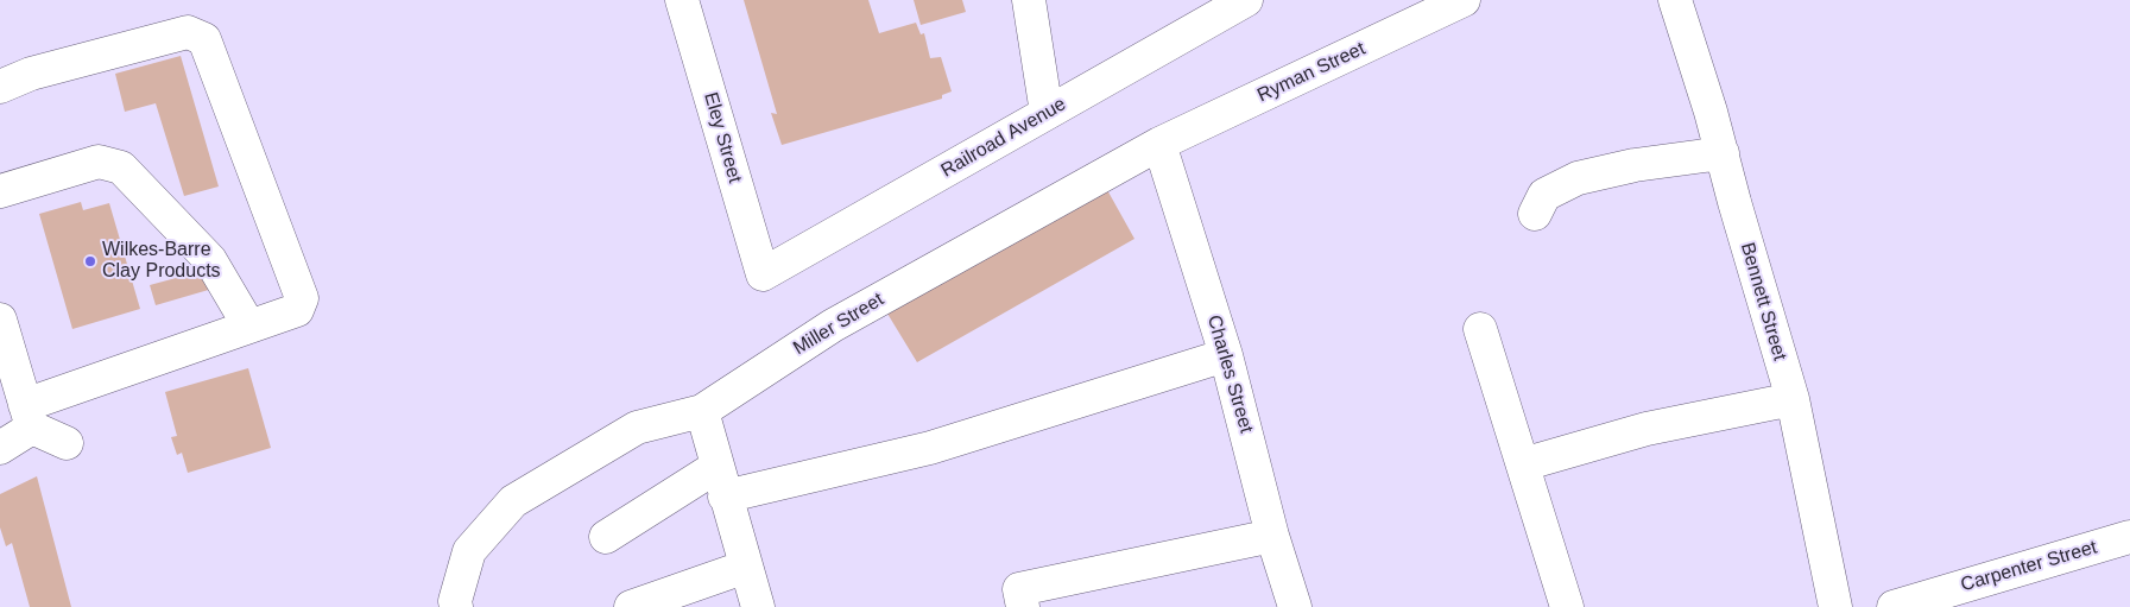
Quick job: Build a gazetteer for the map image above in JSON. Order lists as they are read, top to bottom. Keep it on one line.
{"streets":{"street":["Ryman Street","Eley Street","Railroad Avenue","Bennett Street","Miller Street","Charles Street","Carpenter Street"]},"crossings":[["Ryman Street","Miller Street"],["Ryman Street","Charles Street"],["Eley Street","Railroad Avenue"],["Miller Street","Charles Street"]],"places":["Wilkes-Barre Clay Products"]}
